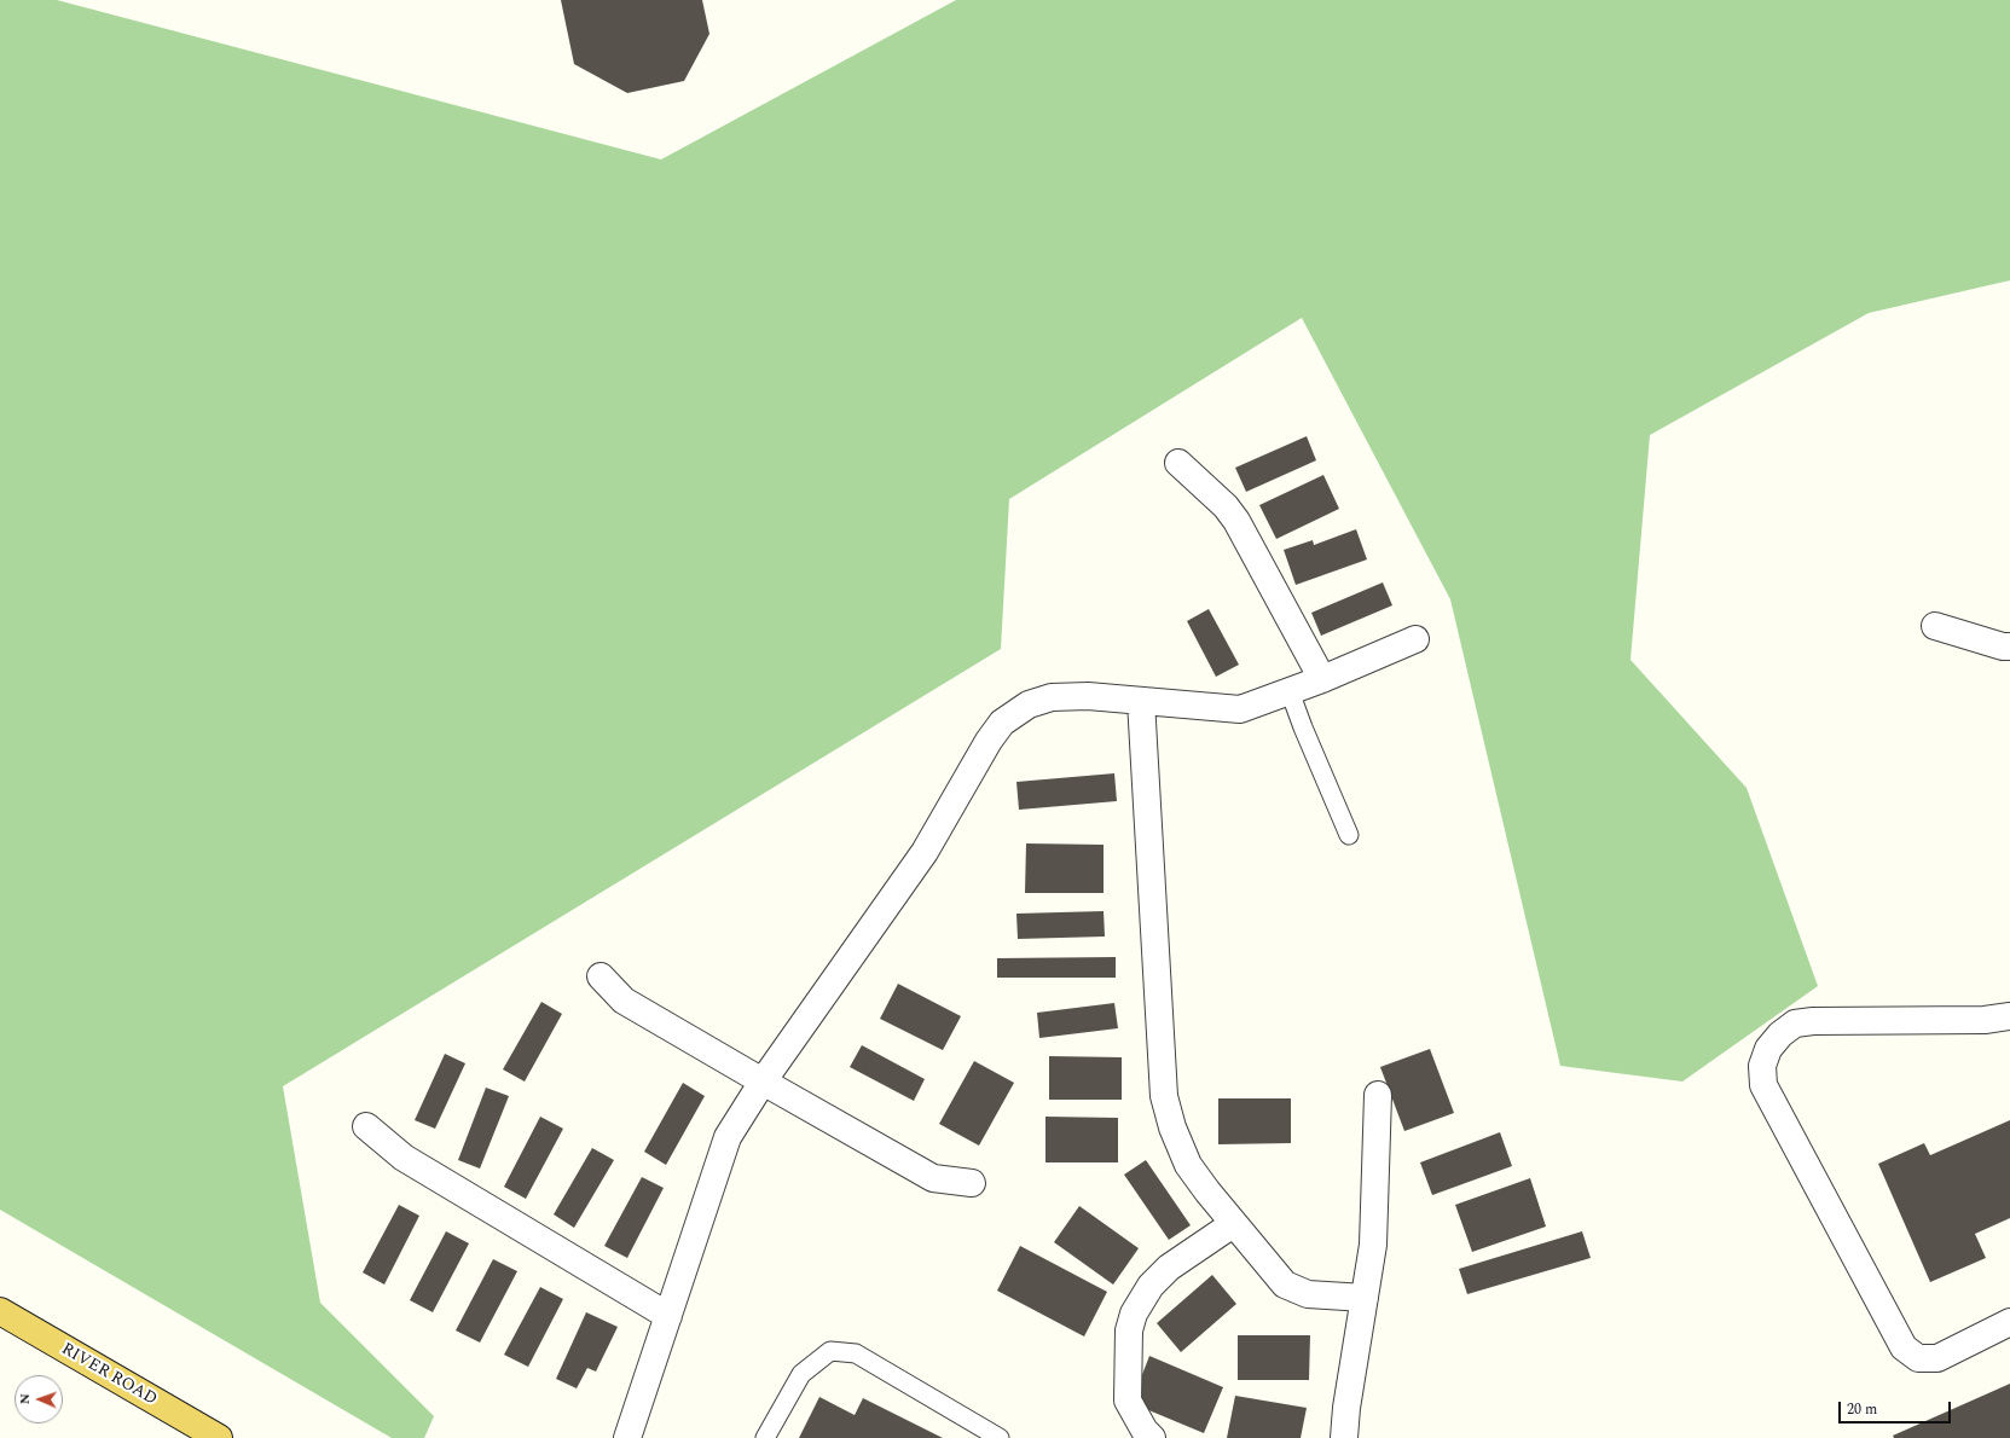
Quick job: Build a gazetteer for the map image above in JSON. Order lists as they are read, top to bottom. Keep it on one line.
{"streets":{"highway":["RIVER ROAD"]},"scale_bar":"20 m","north":"left"}
